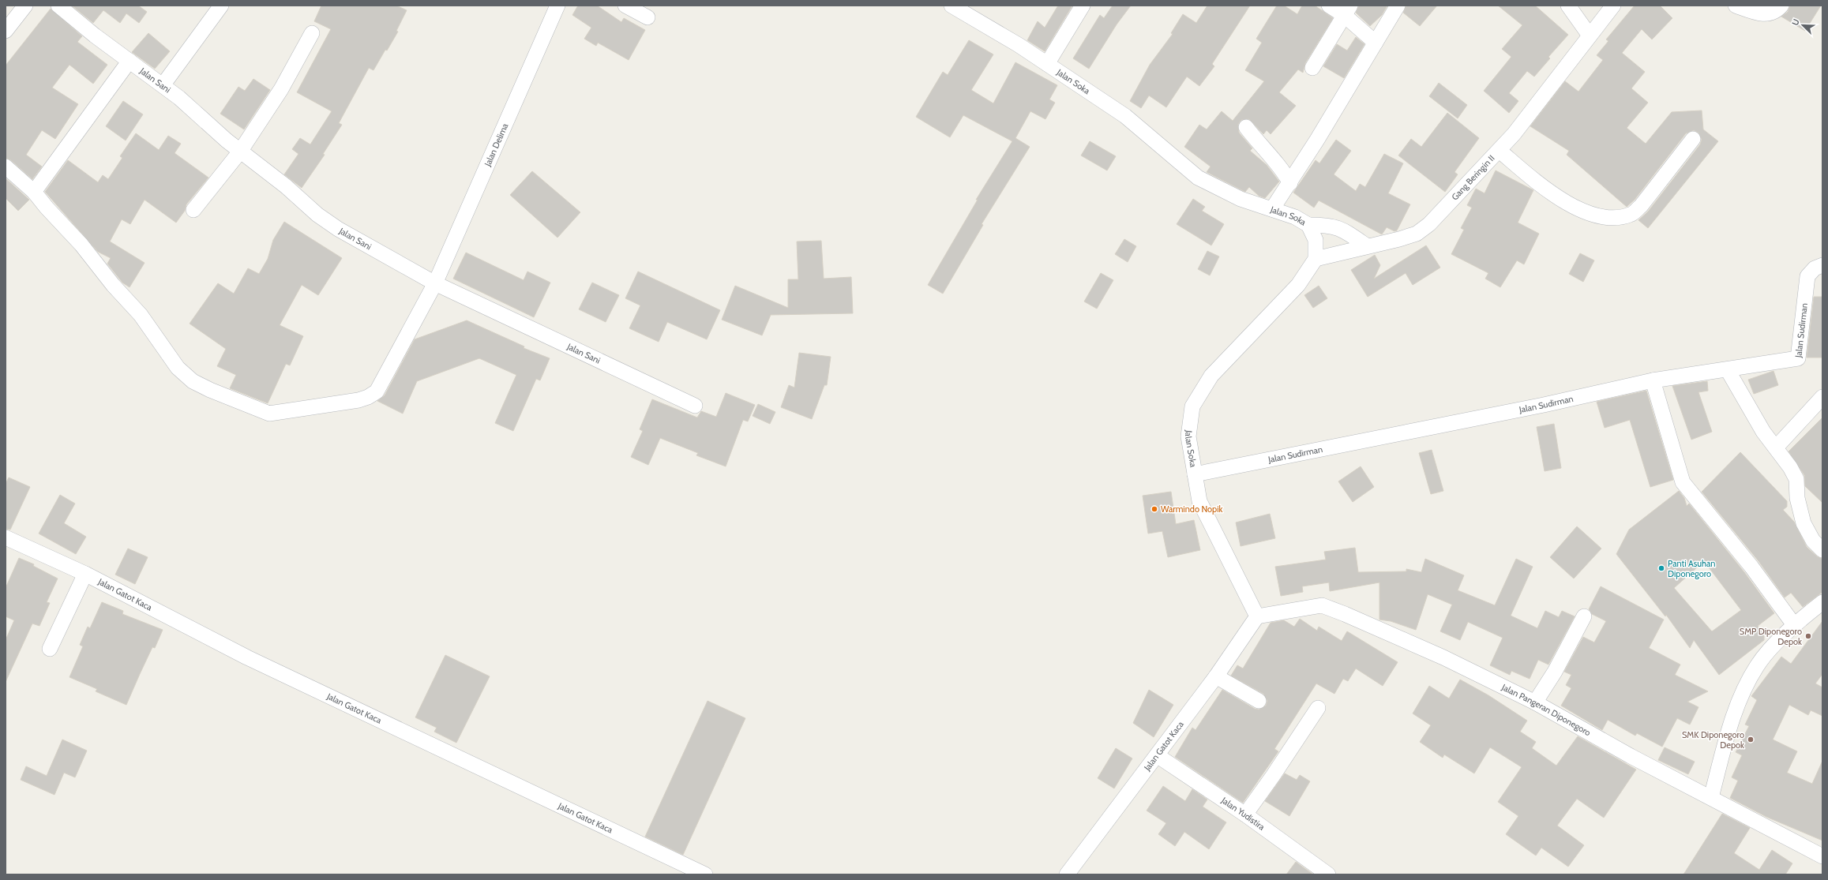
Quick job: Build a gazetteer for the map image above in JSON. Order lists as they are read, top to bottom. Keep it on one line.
{"streets":{"street":["Jalan Sani","Jalan Soka","Jalan Delima","Gang Beringin II","Jalan Sudirman","Jalan Gatot Kaca","Jalan Pangeran Diponegoro","Jalan Yudistira"]},"crossings":[["Jalan Sani","Jalan Delima"],["Jalan Soka","Gang Beringin II"],["Jalan Soka","Jalan Sudirman"],["Jalan Soka","Jalan Gatot Kaca"],["Jalan Soka","Jalan Pangeran Diponegoro"],["Jalan Gatot Kaca","Jalan Pangeran Diponegoro"],["Jalan Gatot Kaca","Jalan Yudistira"]],"places":["Warmindo Nopik","Panti Asuhan Diponegoro","SMP Diponegoro Depok","SMK Diponegoro Depok"],"north":"top left"}
